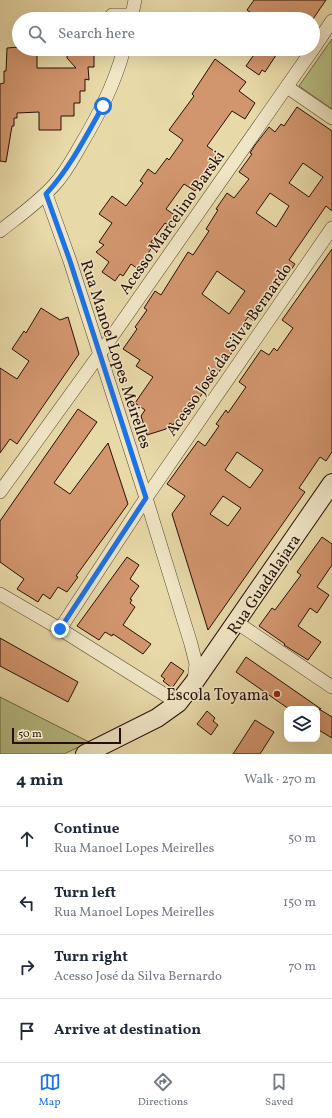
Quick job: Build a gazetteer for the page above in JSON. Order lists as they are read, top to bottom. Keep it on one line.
{"streets":{"main road":["Rua Guadalajara"],"street":["Acesso Marcelino Barski","Acesso José da Silva Bernardo","Rua Manoel Lopes Meirelles"]},"crossings":[["Acesso Marcelino Barski","Rua Manoel Lopes Meirelles"],["Acesso José da Silva Bernardo","Rua Manoel Lopes Meirelles"],["Rua Manoel Lopes Meirelles","Rua Guadalajara"]],"places":["Escola Toyama"],"scale_bar":"50 m","page":{"search":"Search here","scale":"50 m","heading":["4 min","Walk · 270 m"],"list":[["Continue","Rua Manoel Lopes Meirelles","50 m"],["Turn left","Rua Manoel Lopes Meirelles","150 m"],["Turn right","Acesso José da Silva Bernardo","70 m"],"Arrive at destination"],"nav":["Map","Directions","Saved"]}}
